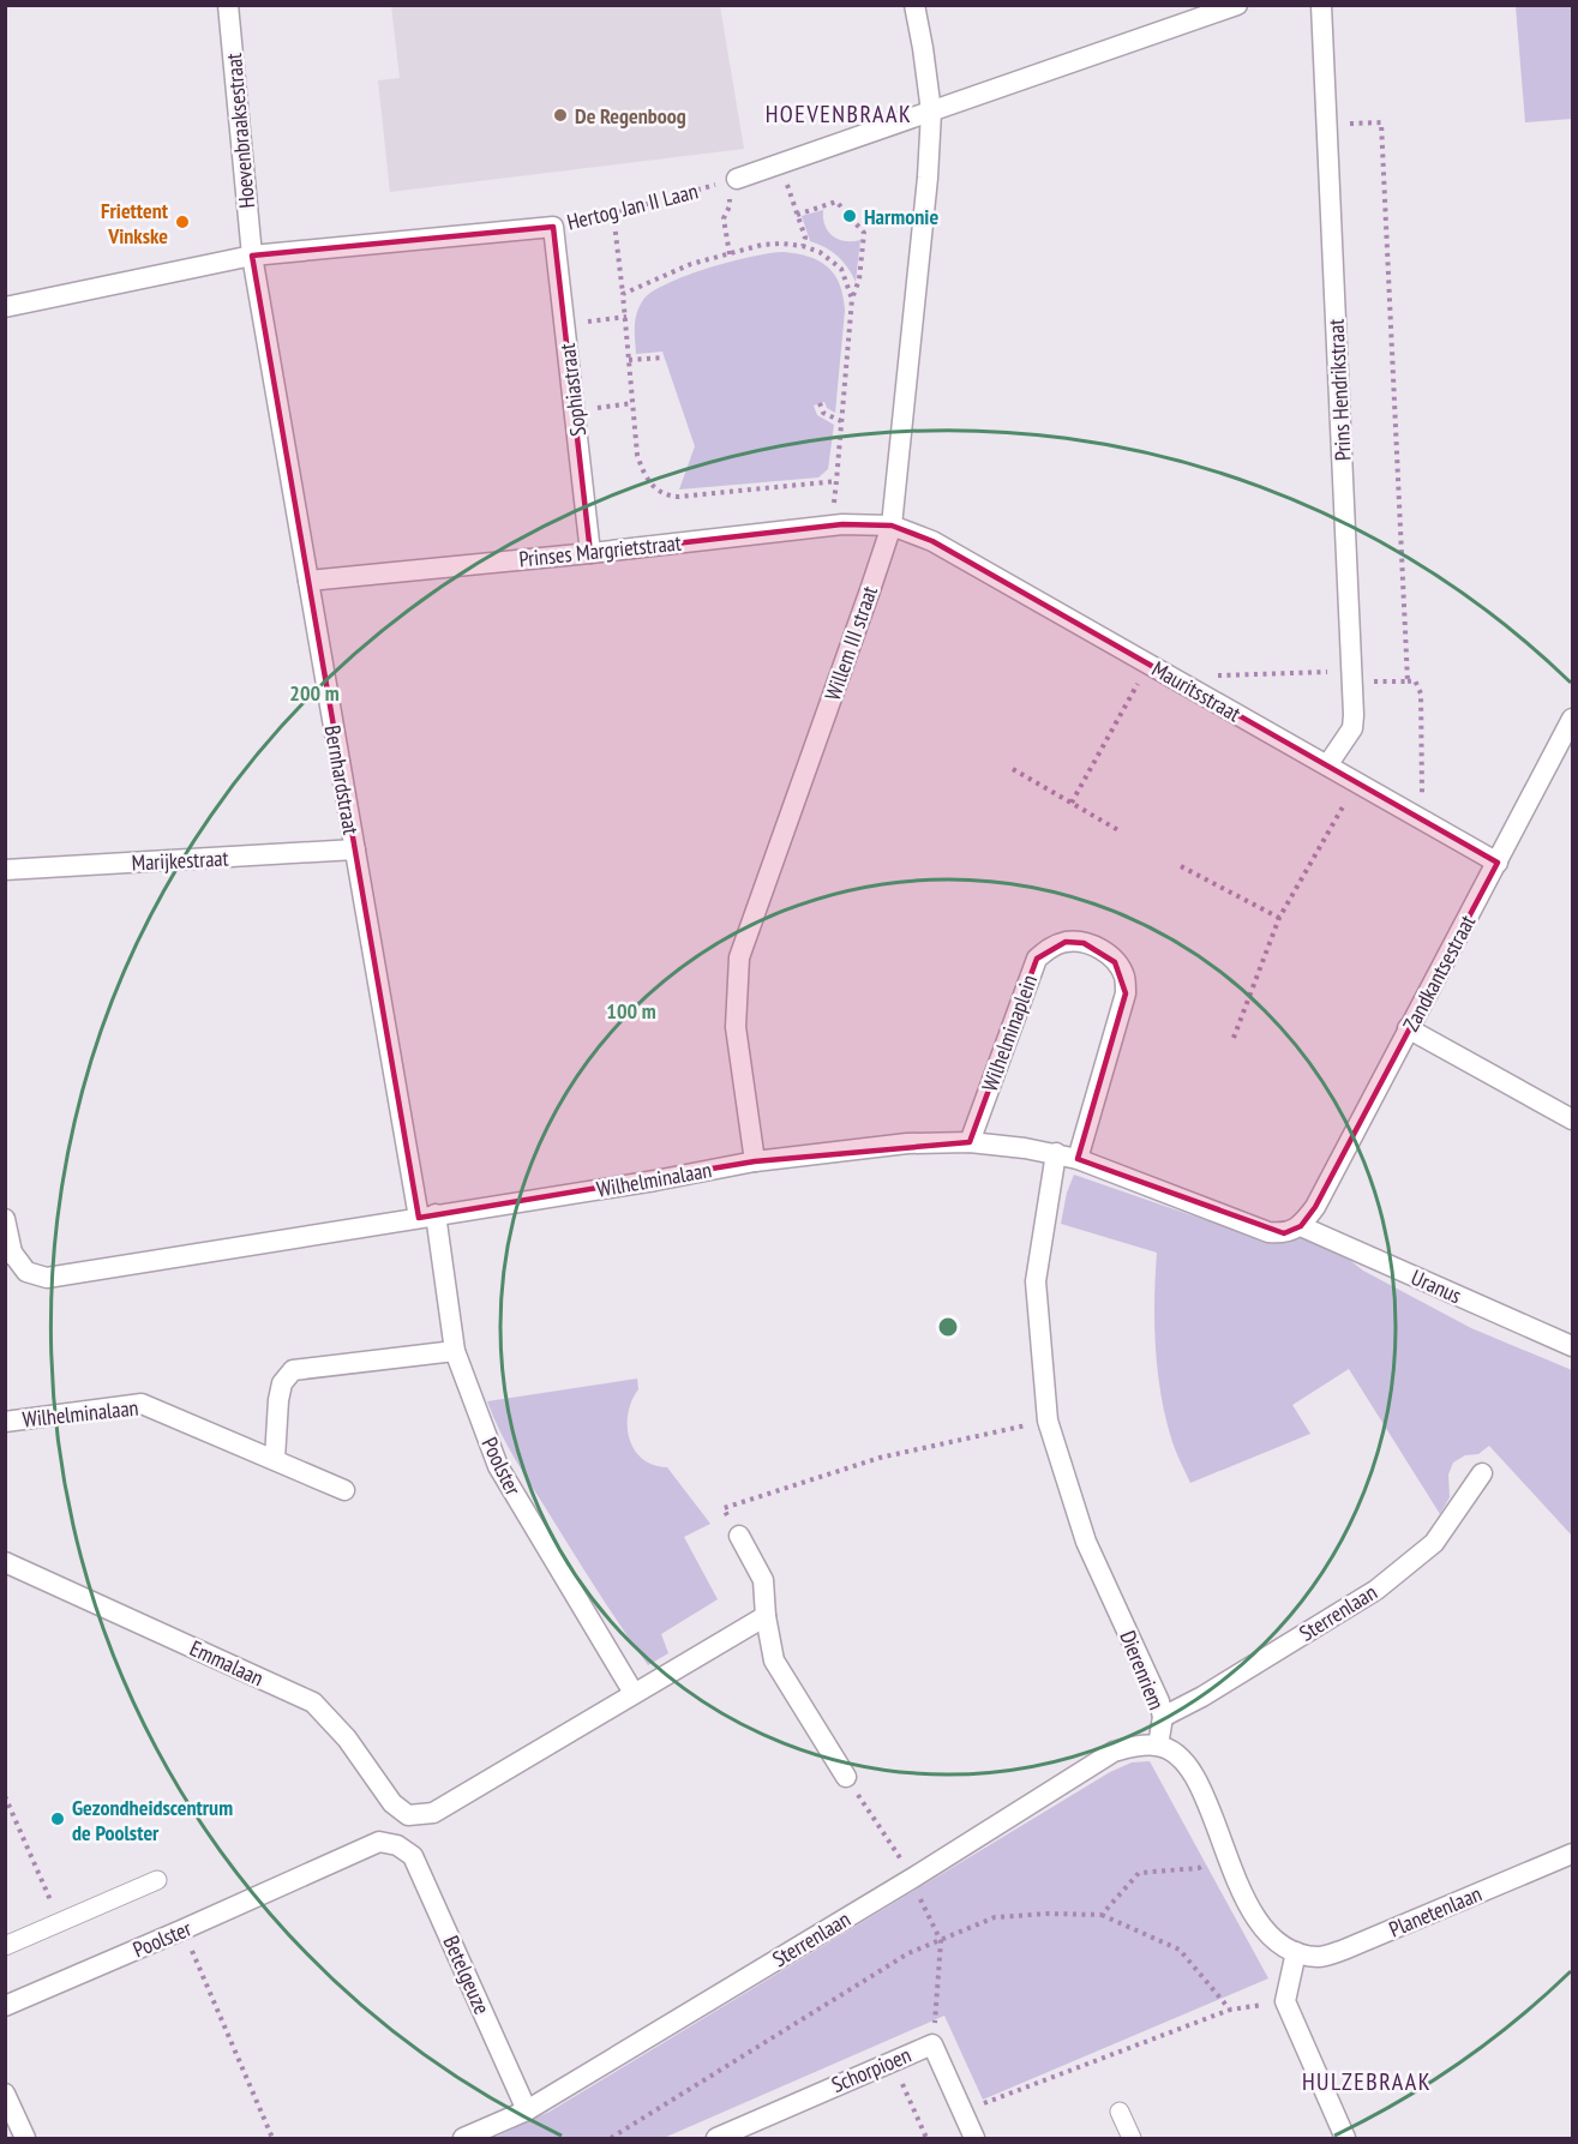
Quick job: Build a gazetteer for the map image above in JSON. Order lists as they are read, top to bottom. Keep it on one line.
{"streets":{"street":["Hoevenbraaksestraat","Hertog Jan II Laan","Sophiastraat","Prins Hendrikstraat","Prinses Margrietstraat","Willem III straat","Mauritsstraat","Bernhardstraat","Marijkestraat","Zandkantsestraat","Wilhelminaplein","Wilhelminalaan","Uranus","Poolster","Sterrenlaan","Emmalaan","Dierenriem","Planetenlaan","Betelgeuze","Schorpioen"]},"crossings":[["Hoevenbraaksestraat","Hertog Jan II Laan"],["Hoevenbraaksestraat","Bernhardstraat"],["Hertog Jan II Laan","Sophiastraat"],["Hertog Jan II Laan","Bernhardstraat"],["Sophiastraat","Prinses Margrietstraat"],["Prins Hendrikstraat","Mauritsstraat"],["Prinses Margrietstraat","Willem III straat"],["Prinses Margrietstraat","Mauritsstraat"],["Prinses Margrietstraat","Bernhardstraat"],["Willem III straat","Mauritsstraat"],["Willem III straat","Wilhelminalaan"],["Mauritsstraat","Zandkantsestraat"],["Bernhardstraat","Marijkestraat"],["Bernhardstraat","Wilhelminalaan"],["Bernhardstraat","Poolster"],["Zandkantsestraat","Wilhelminalaan"],["Zandkantsestraat","Uranus"],["Wilhelminaplein","Wilhelminalaan"],["Wilhelminalaan","Uranus"],["Wilhelminalaan","Poolster"],["Wilhelminalaan","Dierenriem"],["Poolster","Emmalaan"],["Poolster","Betelgeuze"],["Sterrenlaan","Dierenriem"],["Sterrenlaan","Betelgeuze"]],"districts":["HOEVENBRAAK","HULZEBRAAK"],"places":["De Regenboog","Harmonie","Friettent Vinkske","Gezondheidscentrum de Poolster"],"rings":["200 m","100 m"]}
